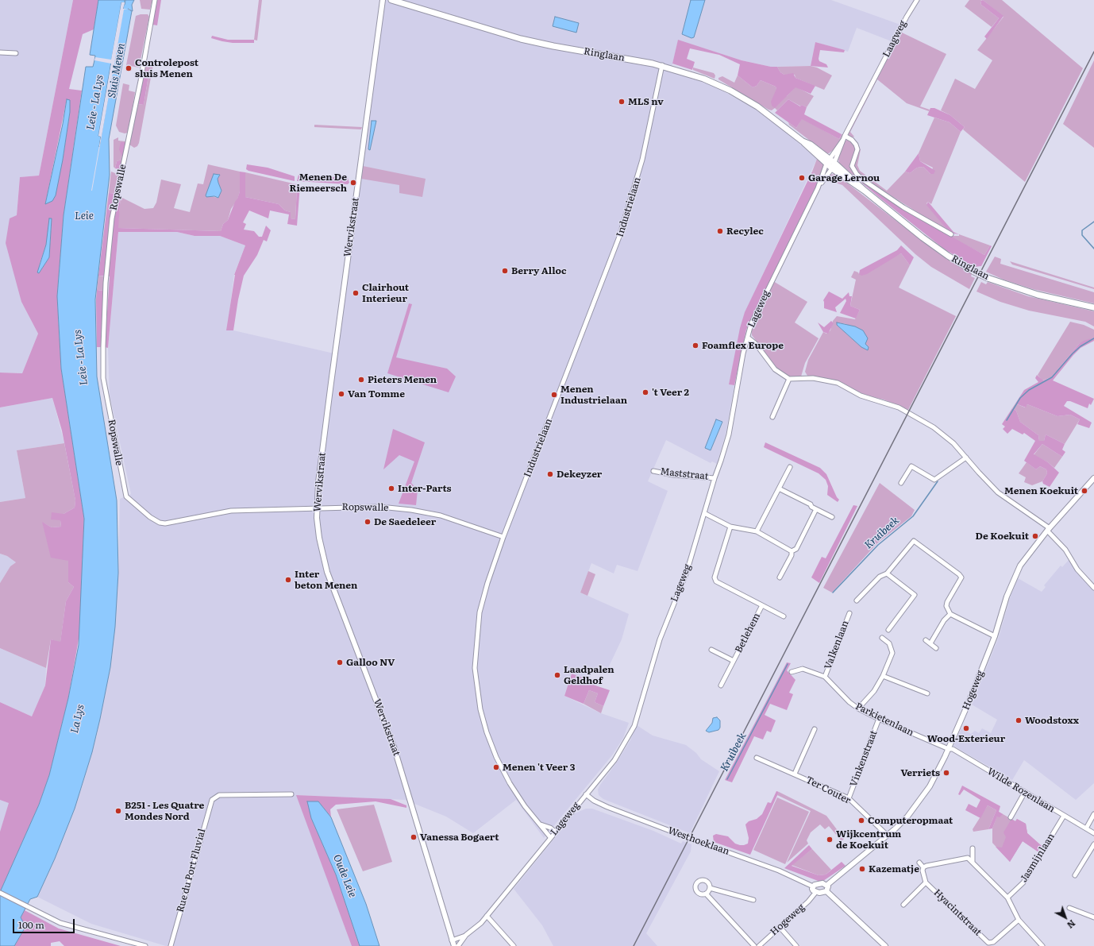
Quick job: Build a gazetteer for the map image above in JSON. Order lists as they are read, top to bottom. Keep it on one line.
{"streets":{"main road":["Ringlaan"],"street":["Laagweg","Ropswalle","Industrielaan","Wervikstraat","Lageweg","Maststraat","Betlehem","Valkenlaan","Hogeweg","Parkietenlaan","Vinkenstraat","Ter Couter","Wilde Rozenlaan","Westhoeklaan","Jasmijnlaan","Rue du Port Fluvial","Hyacintstraat"]},"crossings":[["Laagweg","Lageweg"],["Ringlaan","Industrielaan"],["Ringlaan","Lageweg"],["Ropswalle","Industrielaan"],["Ropswalle","Wervikstraat"],["Industrielaan","Lageweg"],["Wervikstraat","Lageweg"],["Lageweg","Maststraat"],["Lageweg","Westhoeklaan"],["Valkenlaan","Parkietenlaan"],["Hogeweg","Parkietenlaan"],["Hogeweg","Ter Couter"],["Hogeweg","Wilde Rozenlaan"],["Parkietenlaan","Vinkenstraat"],["Parkietenlaan","Wilde Rozenlaan"],["Vinkenstraat","Ter Couter"],["Wilde Rozenlaan","Jasmijnlaan"]],"water":["Sluis Menen","Leie - La Lys","Leie","Kruibeek","La Lys","Oude Leie"],"places":["Controlepost sluis Menen","MLS nv","Garage Lernou","Menen De Riemeersch","Recylec","Berry Alloc","Clairhout Interieur","Foamflex Europe","Pieters Menen","'t Veer 2","Van Tomme","Menen Industrielaan","Dekeyzer","Inter-Parts","Menen Koekuit","De Saedeleer","De Koekuit","Inter beton Menen","Galloo NV","Laadpalen Geldhof","Woodstoxx","Wood-Exterieur","Menen 't Veer 3","Verriets","B251 - Les Quatre Mondes Nord","Computeropmaat","Vanessa Bogaert","Wijkcentrum de Koekuit","Kazematje"],"scale_bar":"100 m","north":"bottom right"}
